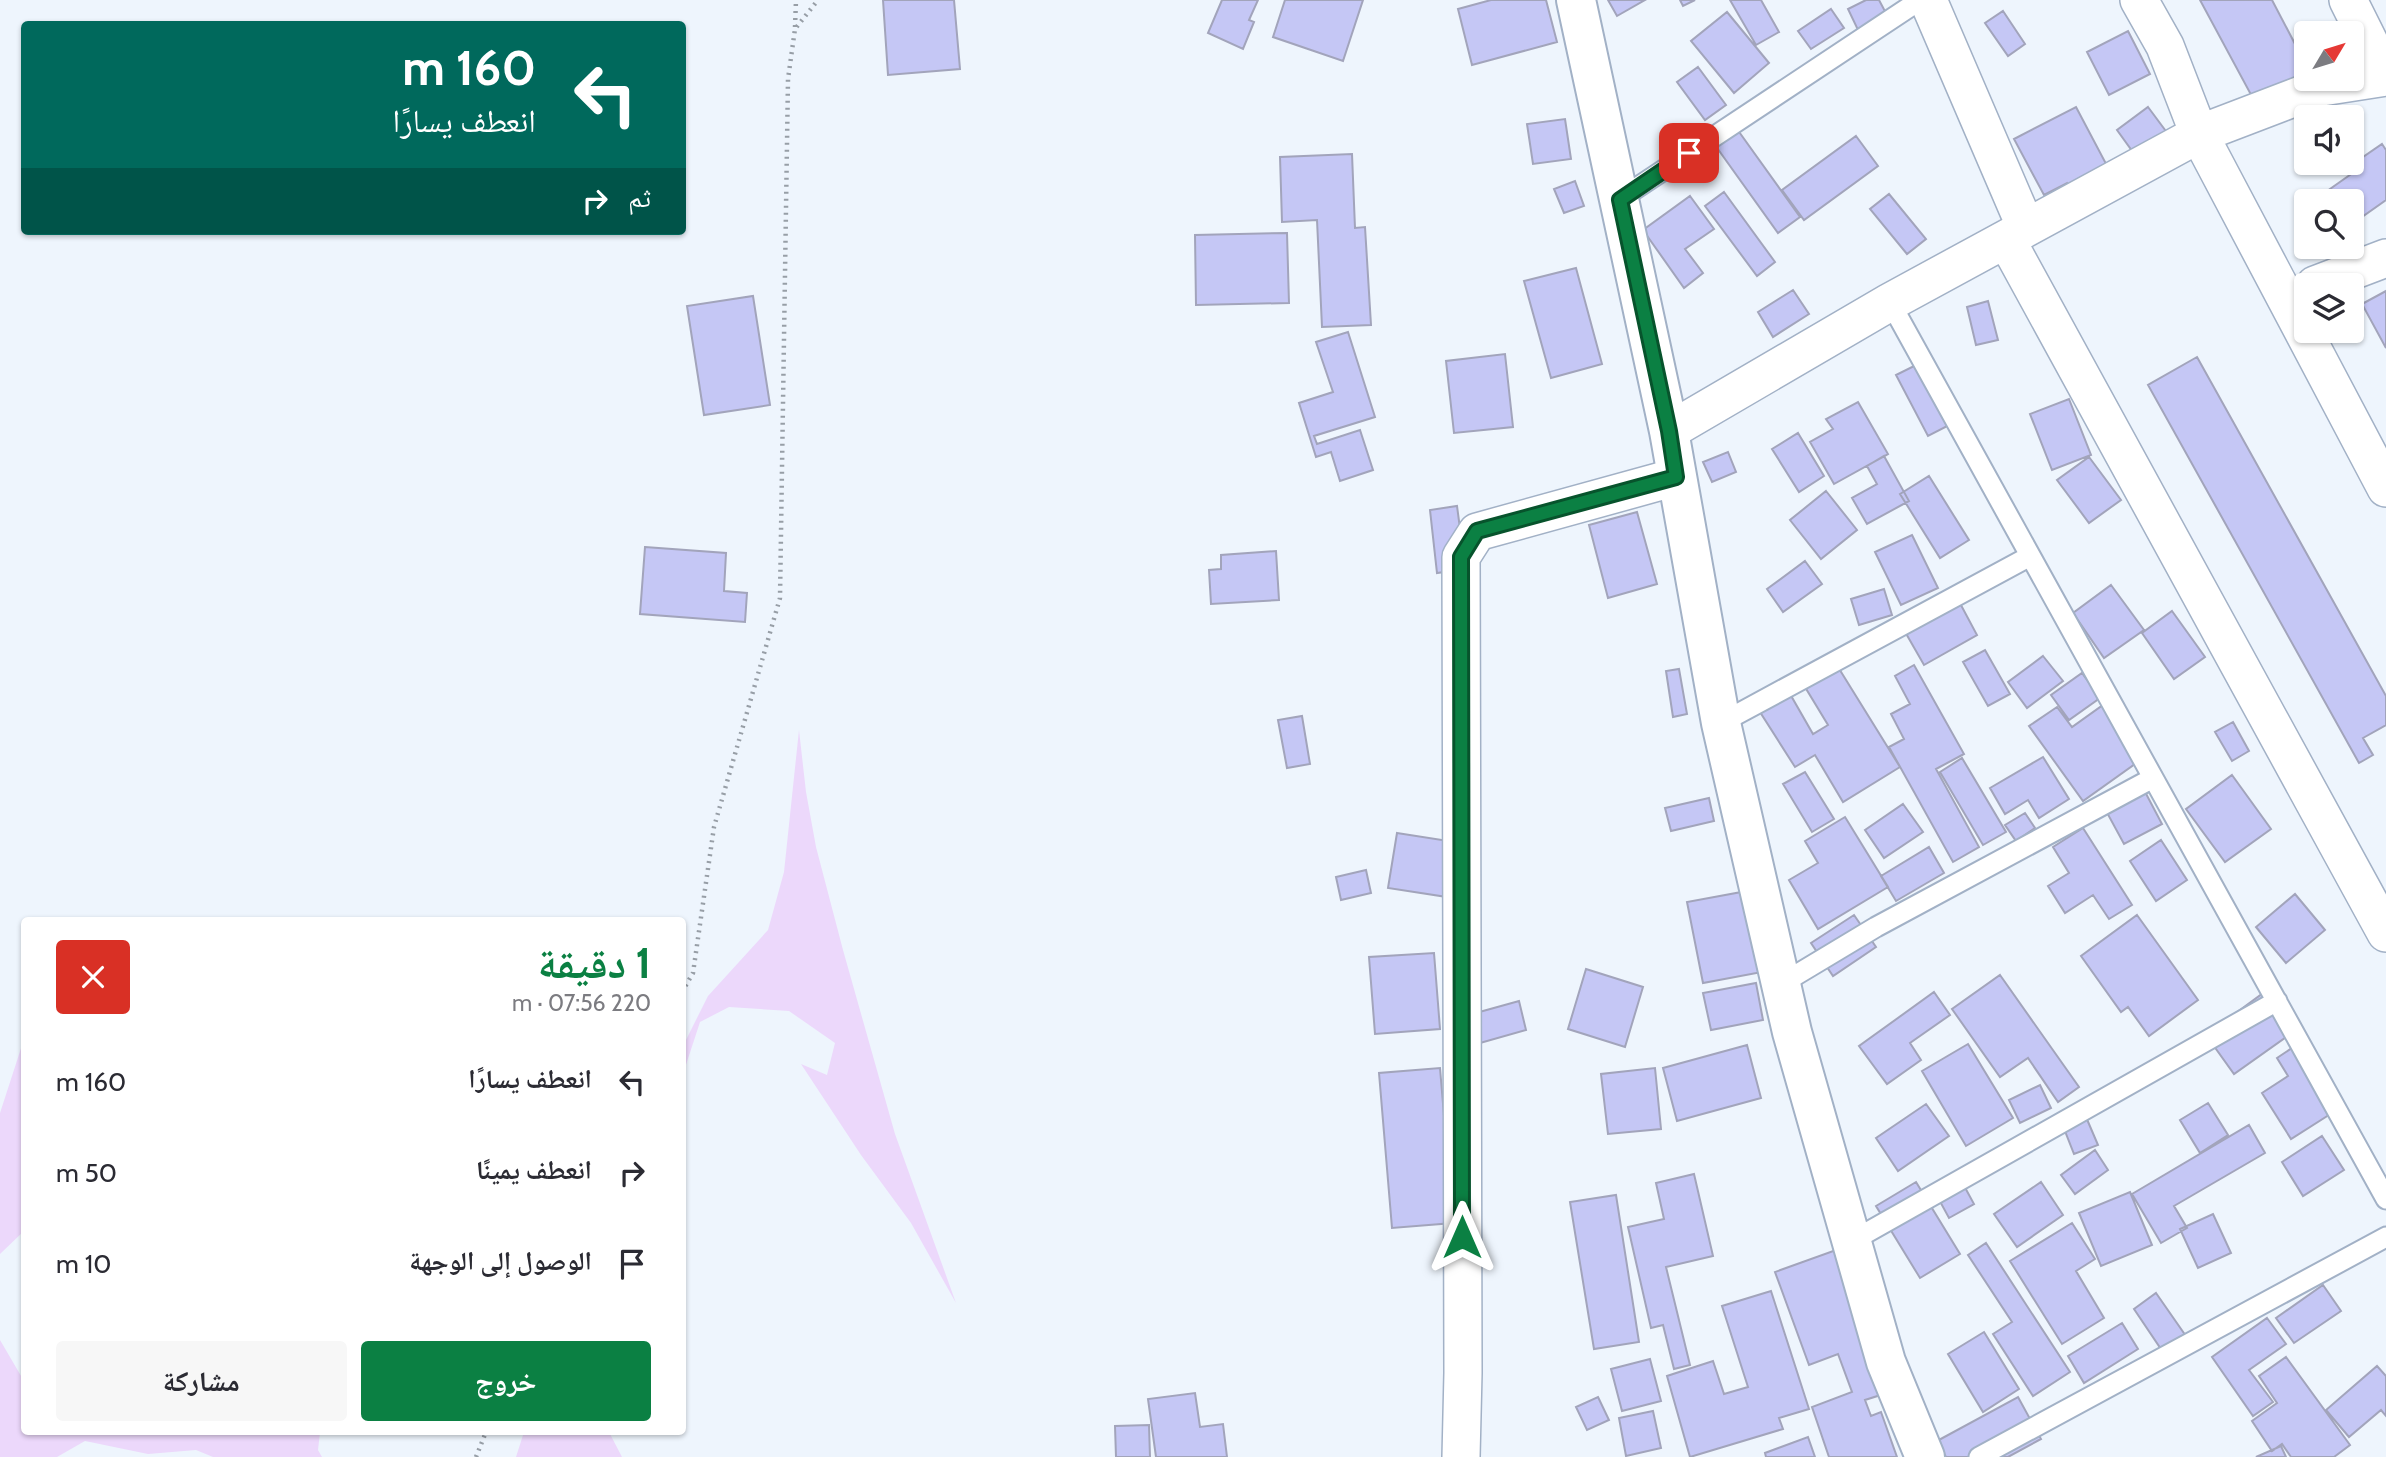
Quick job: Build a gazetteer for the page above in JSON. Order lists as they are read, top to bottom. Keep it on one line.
{"north":"top right","page":{"turn":["160 m","انعطف يسارًا"],"then":"ثم","heading":["1 دقيقة","220 m · 07:56"],"list":[{"name":"انعطف يسارًا","value":"160 m"},{"name":"انعطف يمينًا","value":"50 m"},{"name":"الوصول إلى الوجهة","value":"10 m"}],"buttons":["خروج","مشاركة"]}}
